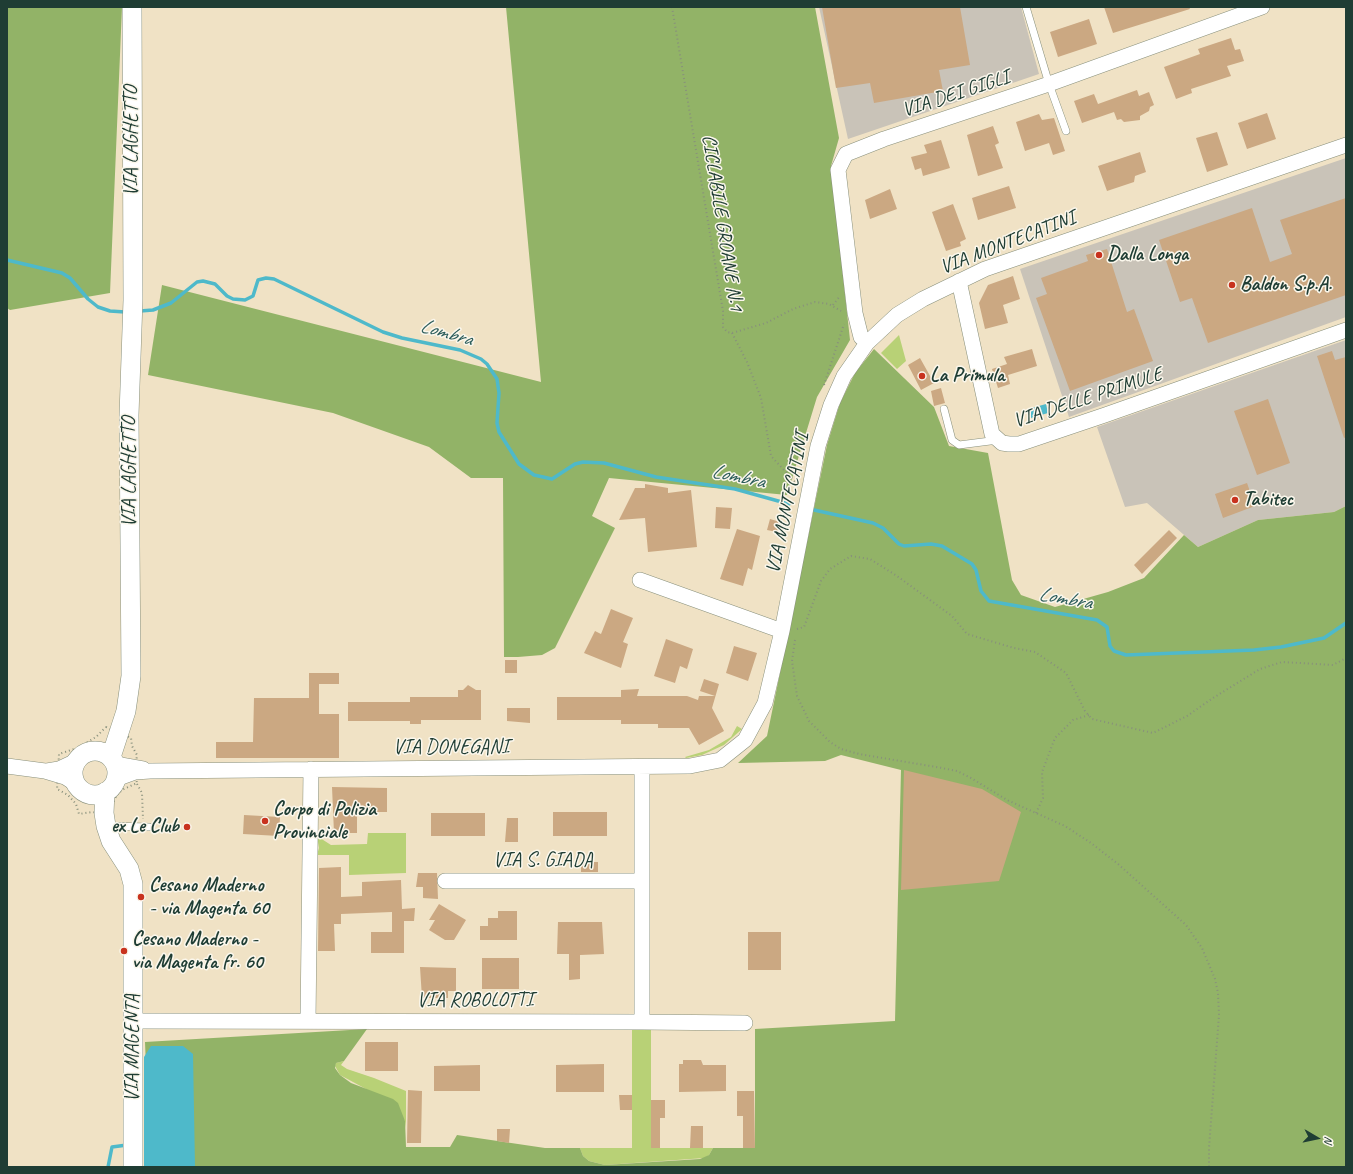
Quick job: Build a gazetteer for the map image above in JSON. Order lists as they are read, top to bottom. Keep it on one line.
{"streets":{"street":["VIA DEI GIGLI","VIA LAGHETTO","VIA MONTECATINI","VIA DELLE PRIMULE","VIA DONEGANI","VIA S. GIADA","VIA ROBOLOTTI","VIA MAGENTA"],"path":["CICLABILE GROANE N.1"]},"crossings":[["VIA DEI GIGLI","VIA MONTECATINI"],["VIA LAGHETTO","VIA MAGENTA"],["VIA MONTECATINI","VIA DELLE PRIMULE"],["VIA MONTECATINI","VIA DONEGANI"],["VIA DONEGANI","VIA MAGENTA"],["VIA ROBOLOTTI","VIA MAGENTA"]],"water":["Lombra"],"places":["Dalla Longa","Baldon S.p.A.","La Primula","Tabitec","Corpo di Polizia Provinciale","ex Le Club","Cesano Maderno - via Magenta 60","Cesano Maderno - via Magenta fr. 60"],"north":"right"}
